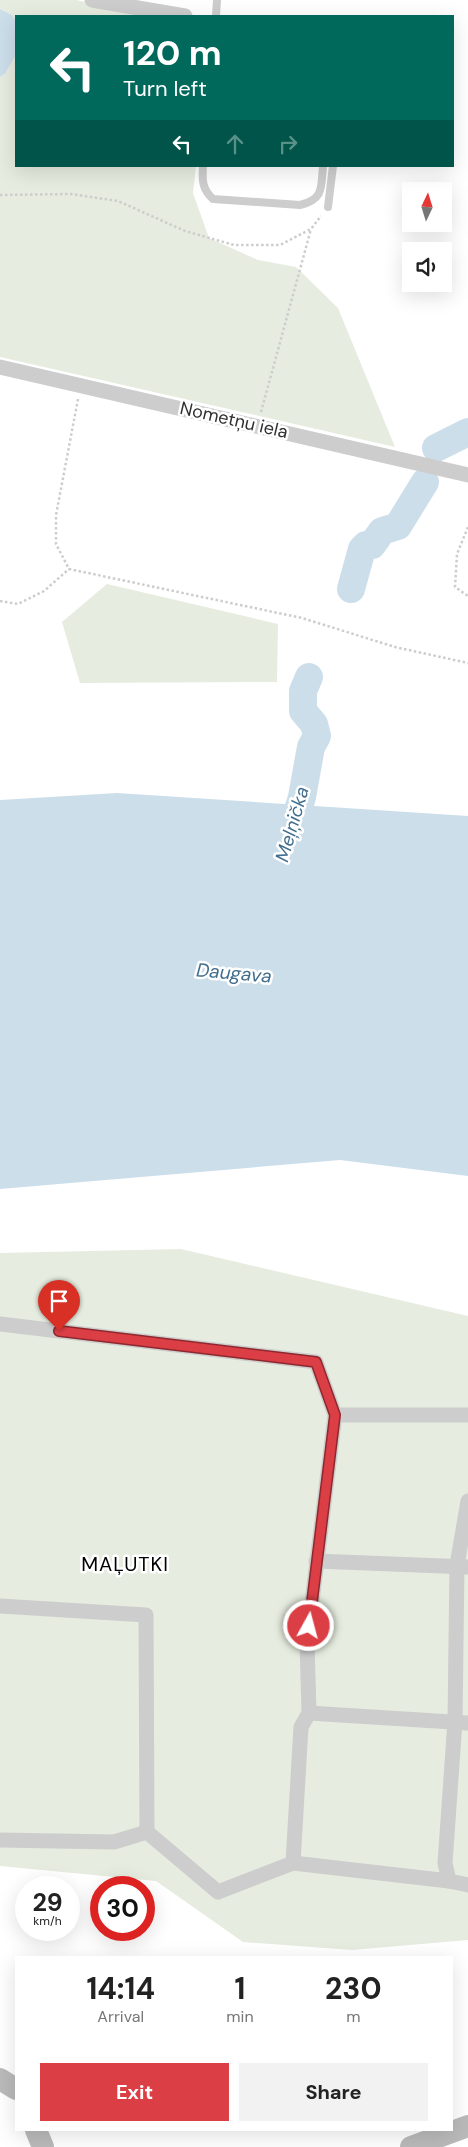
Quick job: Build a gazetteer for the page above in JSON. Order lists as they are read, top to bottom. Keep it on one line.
{"streets":{"street":["Nometņu iela"]},"districts":["MAĻUTKI"],"water":["Meļņička","Daugava"],"north":"top","page":{"turn":["120 m","Turn left"],"speed":"29 km/h","limit":"30","eta":["14:14","Arrival","1","min","230","m"],"buttons":["Exit","Share"]}}
